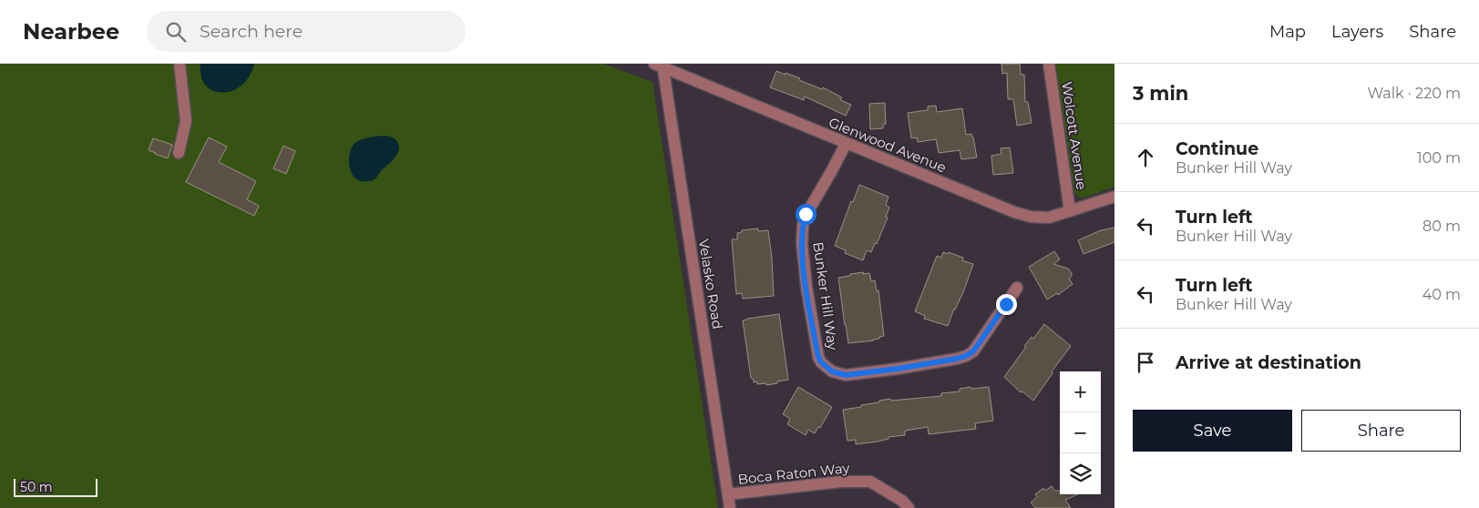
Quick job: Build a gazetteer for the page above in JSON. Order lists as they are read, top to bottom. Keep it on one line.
{"streets":{"street":["Wolcott Avenue","Glenwood Avenue","Velasko Road","Bunker Hill Way","Boca Raton Way"]},"crossings":[["Wolcott Avenue","Glenwood Avenue"],["Glenwood Avenue","Velasko Road"],["Glenwood Avenue","Bunker Hill Way"],["Velasko Road","Boca Raton Way"]],"scale_bar":"50 m","page":{"header":"Nearbee","search":"Search here","nav":["Map","Layers","Share"],"heading":["3 min","Walk · 220 m"],"list":[["Continue","Bunker Hill Way","100 m"],["Turn left","Bunker Hill Way","80 m"],["Turn left","Bunker Hill Way","40 m"],"Arrive at destination"],"map_buttons":["+","−"],"buttons":["Save","Share"],"scale":"50 m"}}
